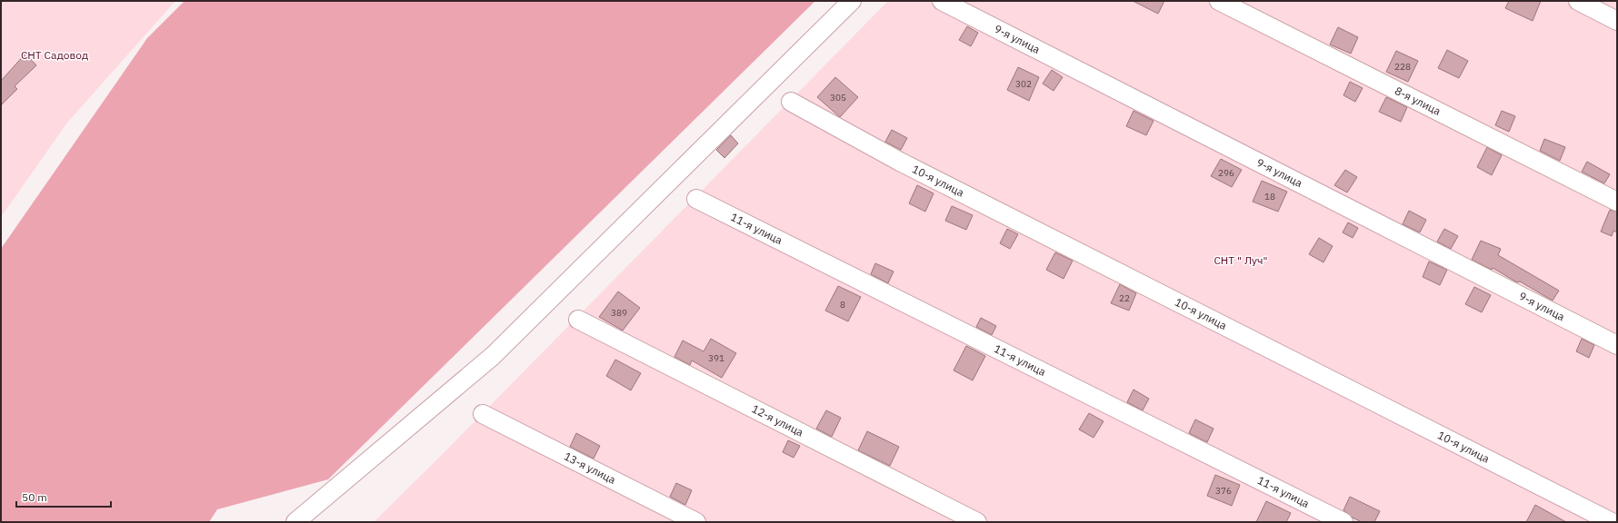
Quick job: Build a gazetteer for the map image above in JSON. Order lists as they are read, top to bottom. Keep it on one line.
{"streets":{"street":["9-я улица","8-я улица","10-я улица","11-я улица","12-я улица","13-я улица"]},"parks":["СНТ Садовод","СНТ \" Луч\""],"house_numbers":["228","302","305","296","18","22","8","389","391","376"],"scale_bar":"50 m"}
